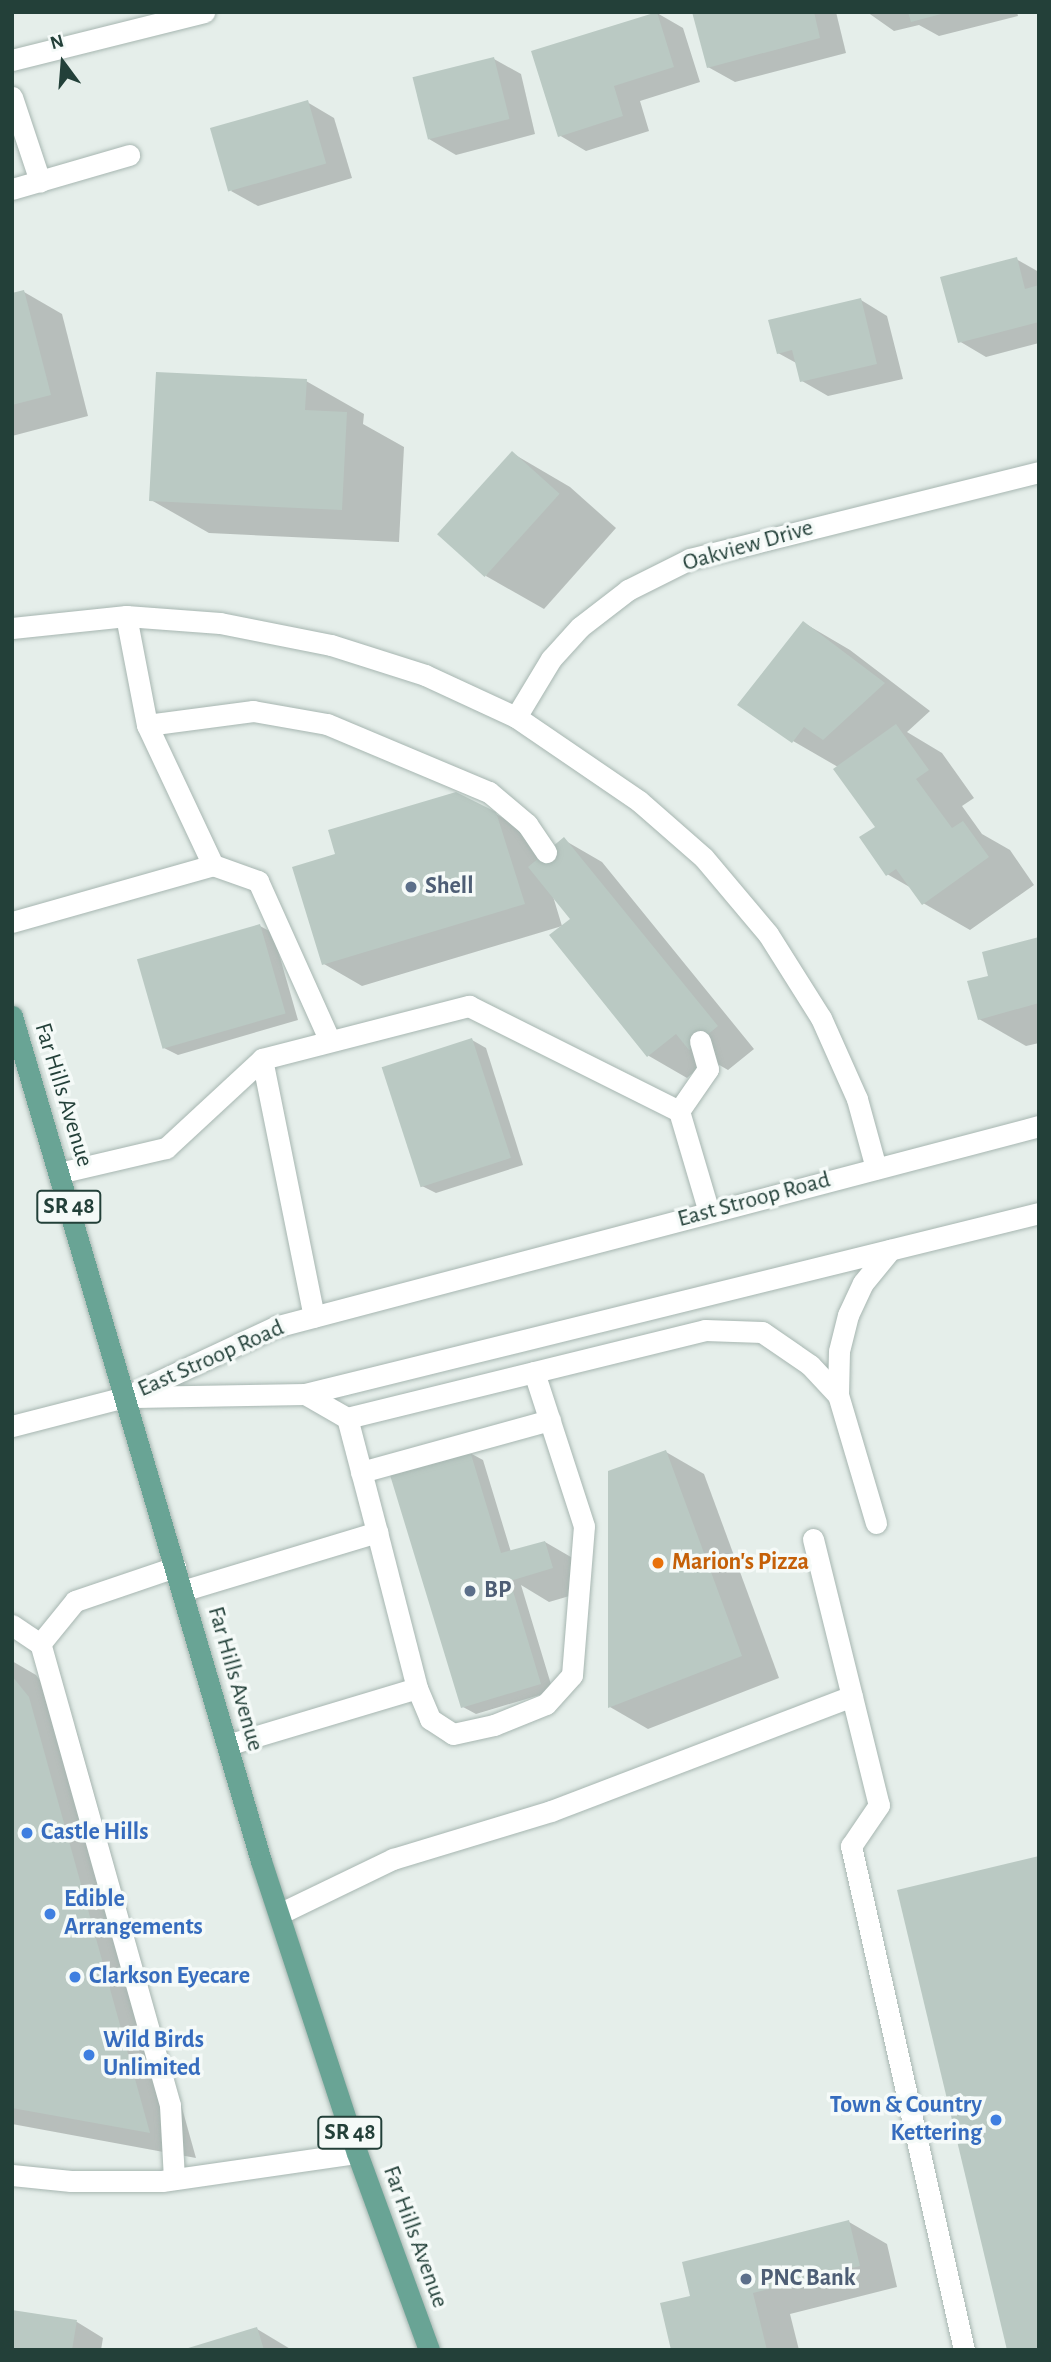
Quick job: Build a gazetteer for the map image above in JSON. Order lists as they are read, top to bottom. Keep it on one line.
{"streets":{"main road":["Far Hills Avenue","SR 48"],"street":["Oakview Drive","East Stroop Road"]},"crossings":[["Far Hills Avenue","East Stroop Road"]],"places":["Shell","Marion's Pizza","BP","Castle Hills","Edible Arrangements","Clarkson Eyecare","Wild Birds Unlimited","Town & Country Kettering","PNC Bank"],"north":"top"}
